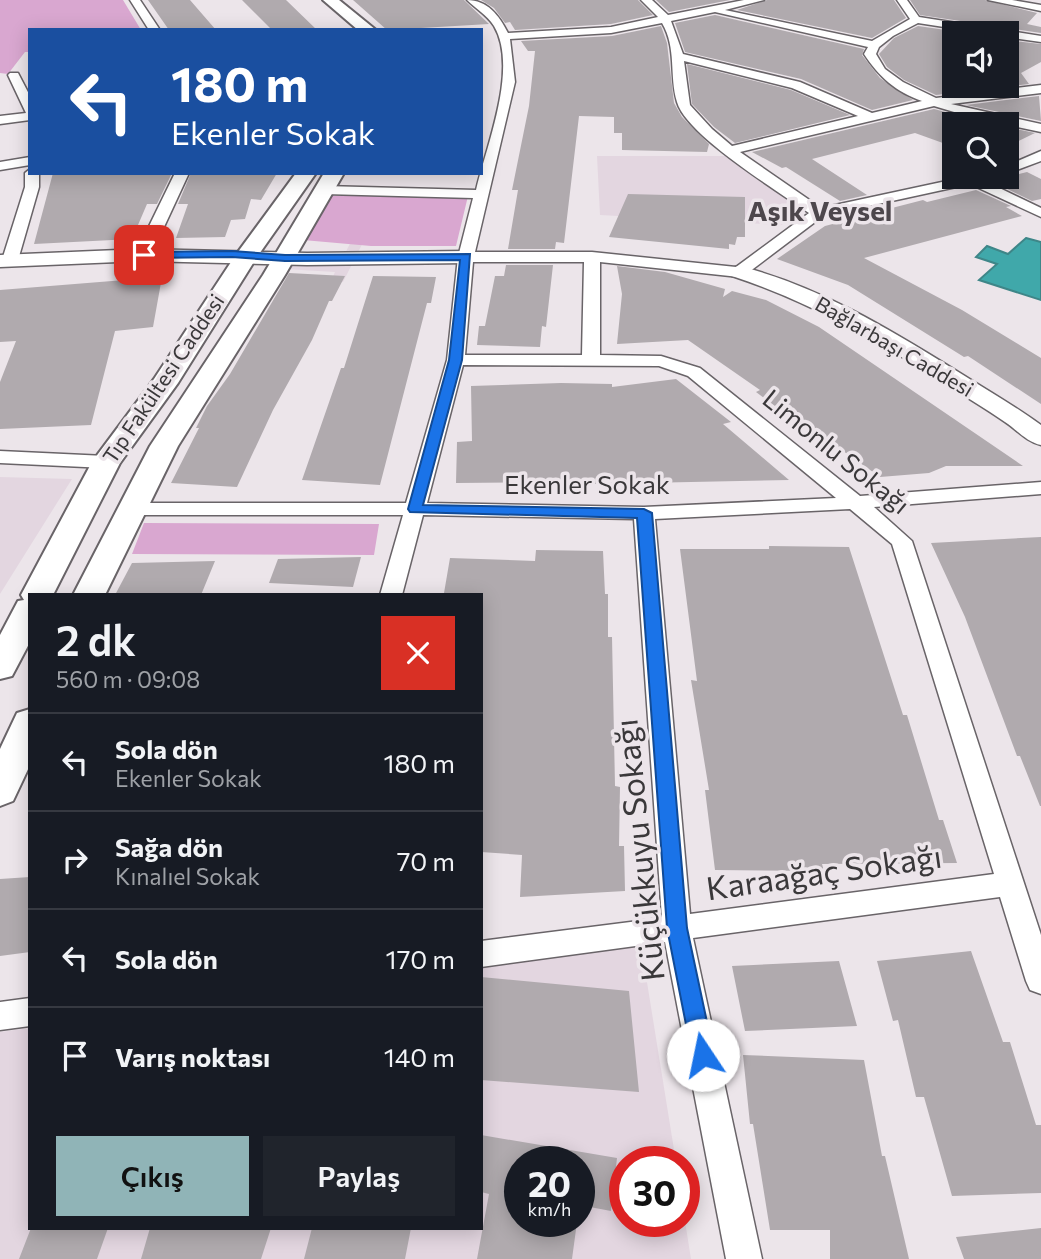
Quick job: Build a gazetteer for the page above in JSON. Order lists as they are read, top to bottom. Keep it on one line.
{"streets":{"main road":["Tıp Fakültesi Caddesi"],"street":["Bağlarbaşı Caddesi","Limonlu Sokağı","Ekenler Sokak","Küçükkuyu Sokağı","Karaağaç Sokağı"]},"crossings":[["Limonlu Sokağı","Ekenler Sokak"],["Limonlu Sokağı","Karaağaç Sokağı"],["Ekenler Sokak","Küçükkuyu Sokağı"],["Küçükkuyu Sokağı","Karaağaç Sokağı"]],"districts":["Aşık Veysel"],"page":{"turn":["180 m","Ekenler Sokak"],"heading":["2 dk","560 m · 09:08"],"list":[{"name":"Sola dön","note":"Ekenler Sokak","value":"180 m"},{"name":"Sağa dön","note":"Kınalıel Sokak","value":"70 m"},{"name":"Sola dön","value":"170 m"},{"name":"Varış noktası","value":"140 m"}],"buttons":["Çıkış","Paylaş"],"speed":"20 km/h","limit":"30"}}
